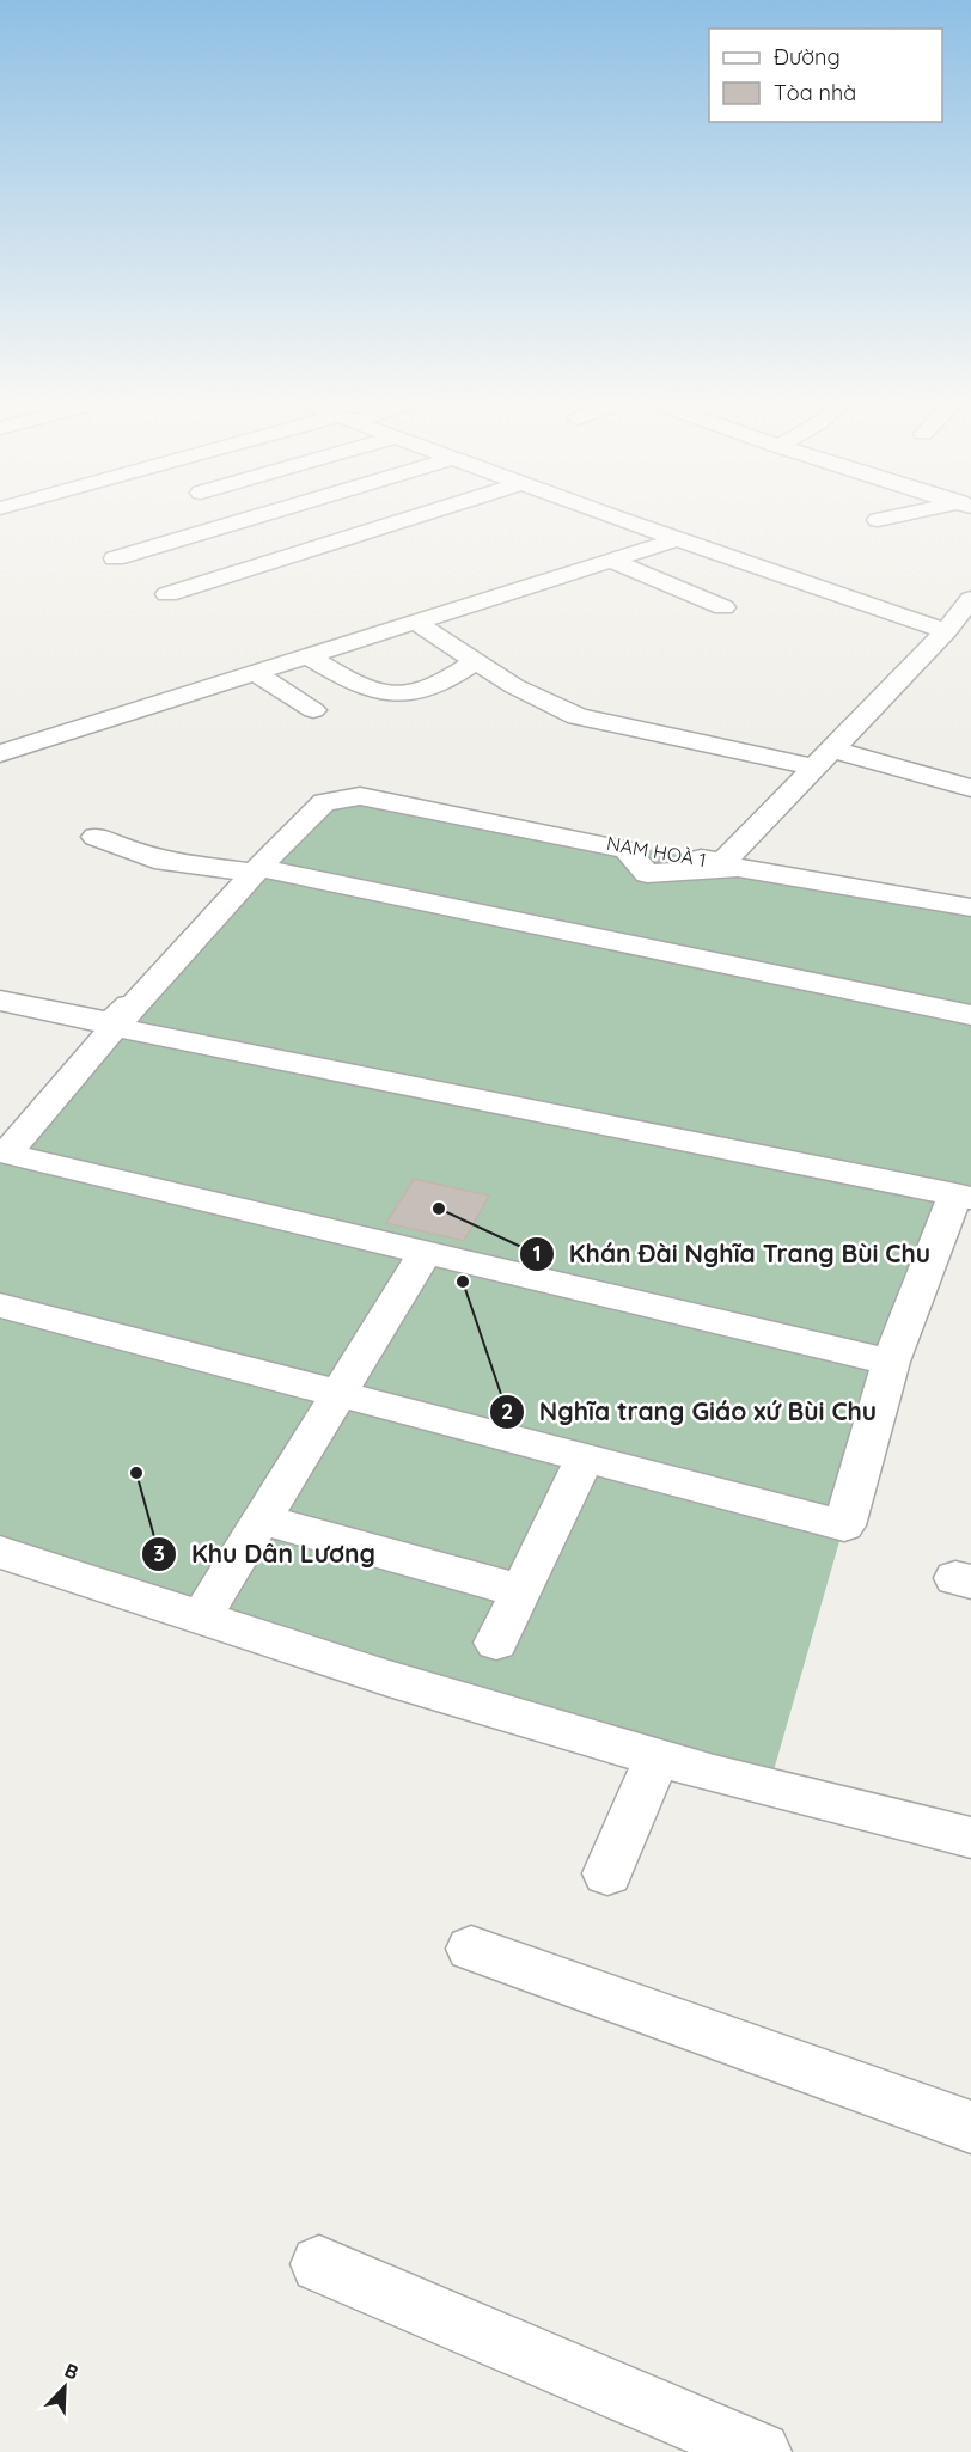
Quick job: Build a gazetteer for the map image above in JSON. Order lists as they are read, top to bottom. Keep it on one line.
{"streets":{"street":["NAM HOÀ 1"]},"places":["Khán Đài Nghĩa Trang Bùi Chu","Nghĩa trang Giáo xứ Bùi Chu","Khu Dân Lương"],"legend":["Đường","Tòa nhà"],"north":"top right"}
